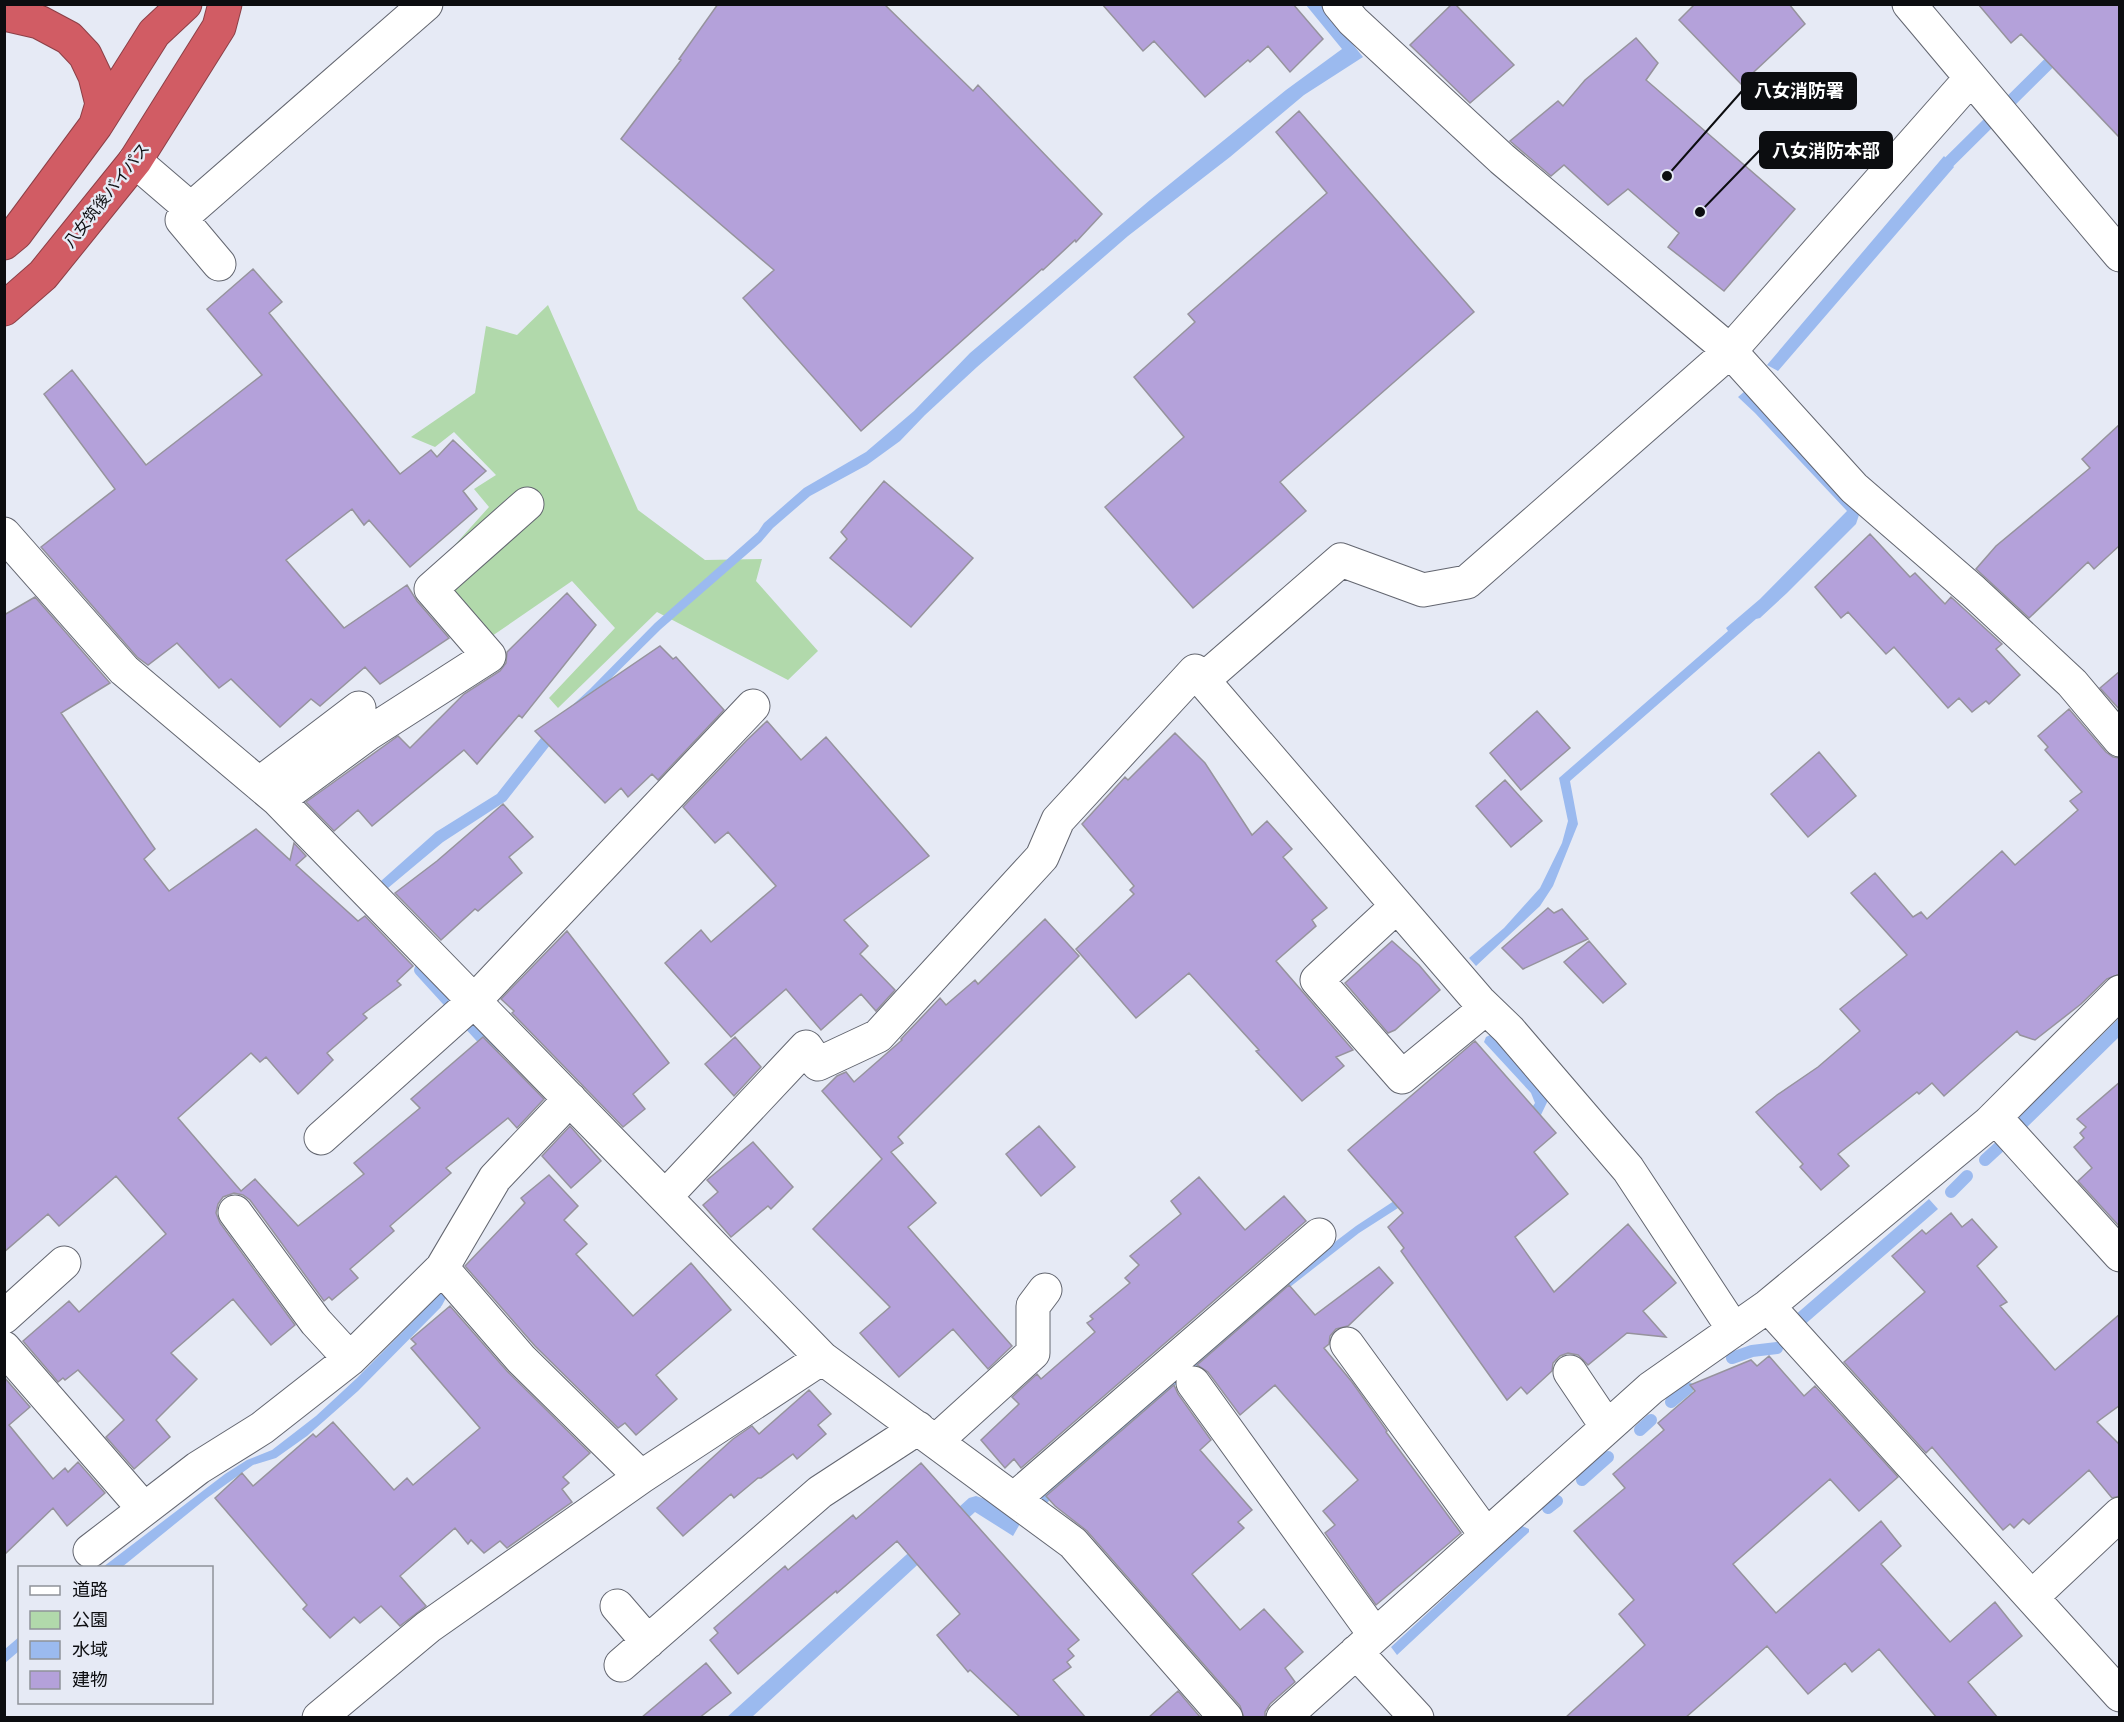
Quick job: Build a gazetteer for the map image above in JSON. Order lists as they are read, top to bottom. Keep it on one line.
{"streets":{"highway":["八女筑後バイパス"]},"places":["八女消防署","八女消防本部"],"legend":["道路","公園","水域","建物"]}
